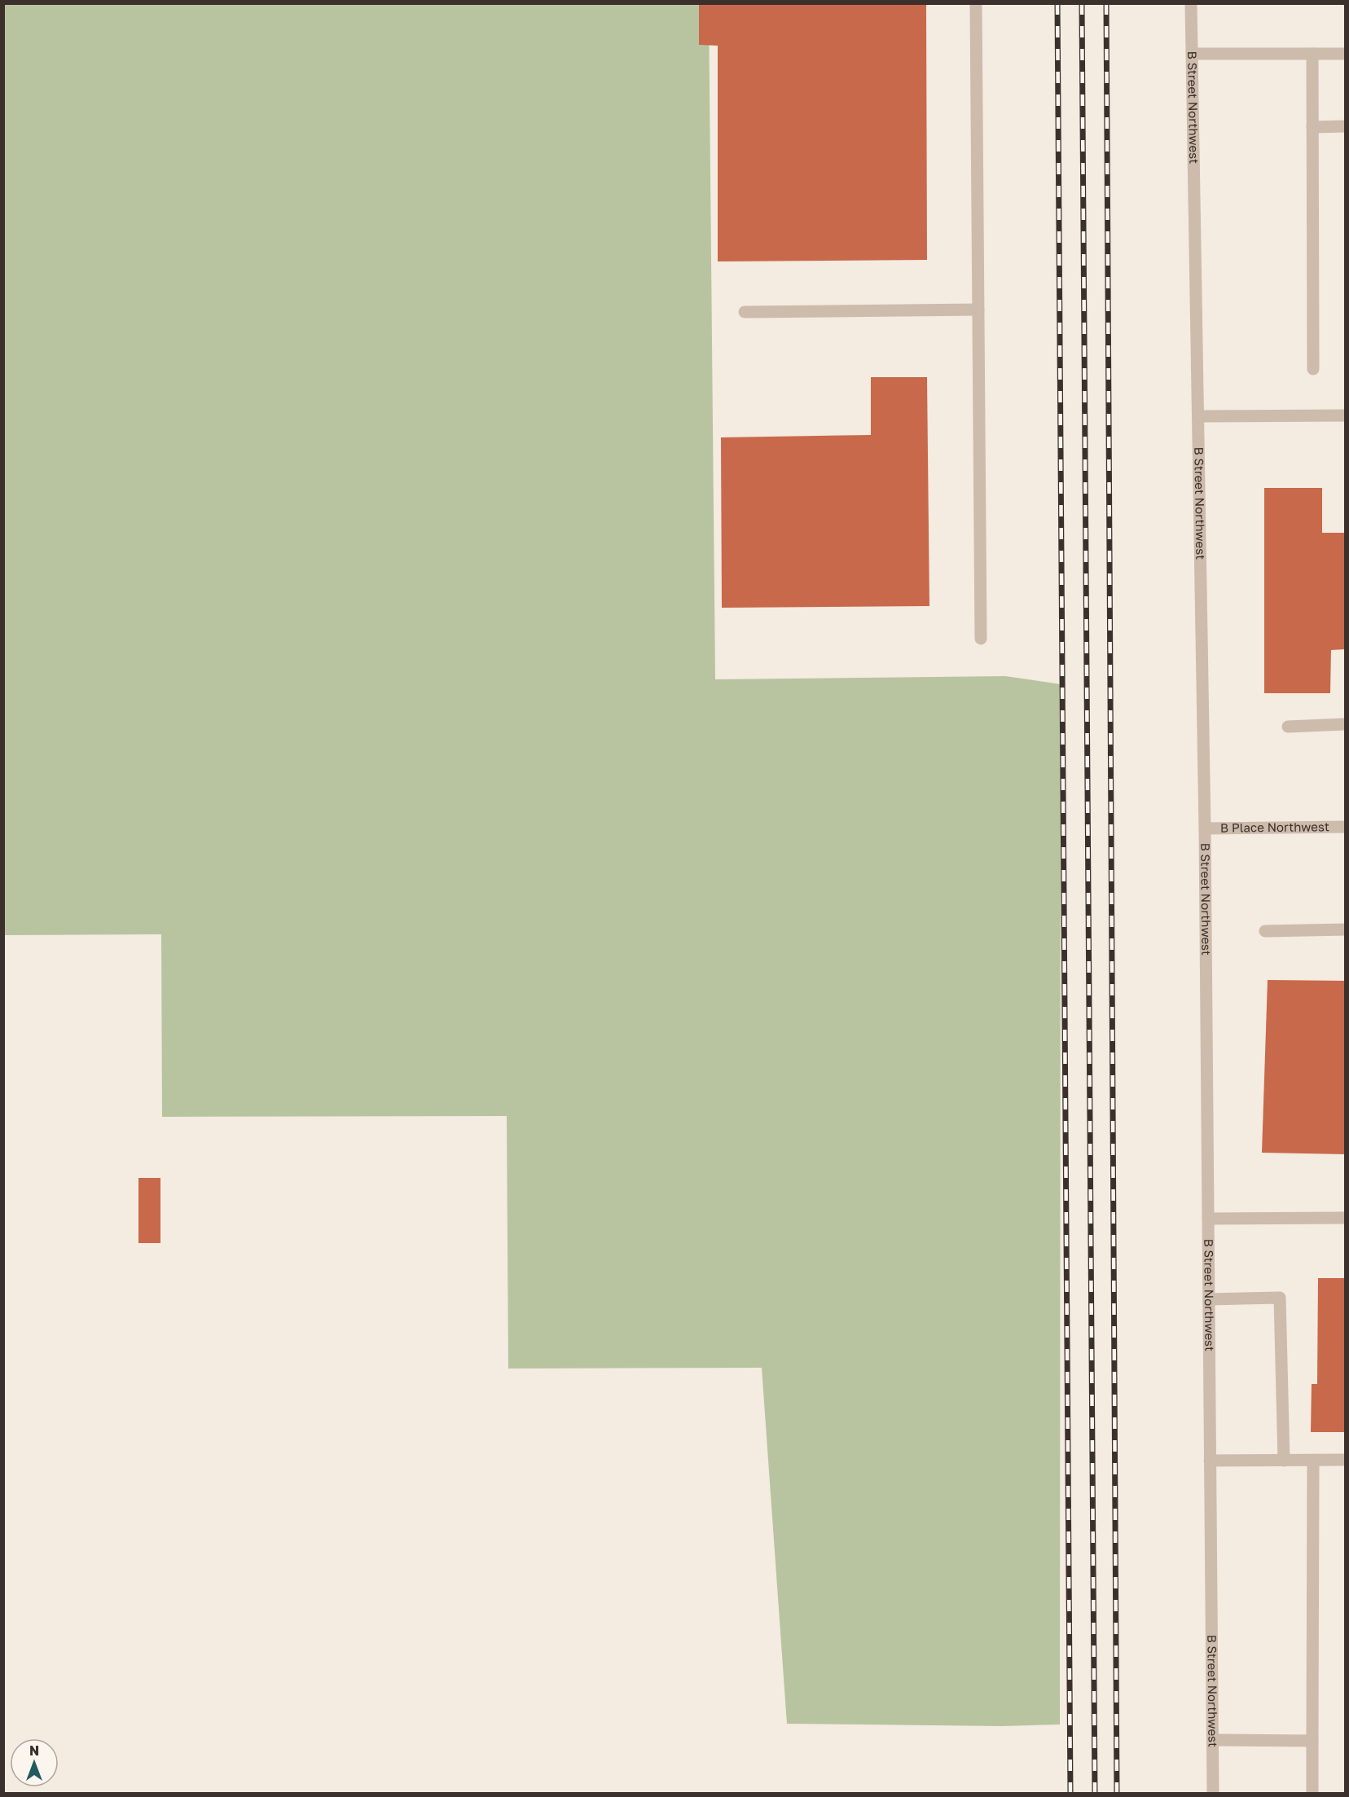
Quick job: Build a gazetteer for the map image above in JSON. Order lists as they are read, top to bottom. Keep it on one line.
{"streets":{"street":["B Street Northwest","B Place Northwest"]},"crossings":[["B Street Northwest","B Place Northwest"]],"north":"top"}
